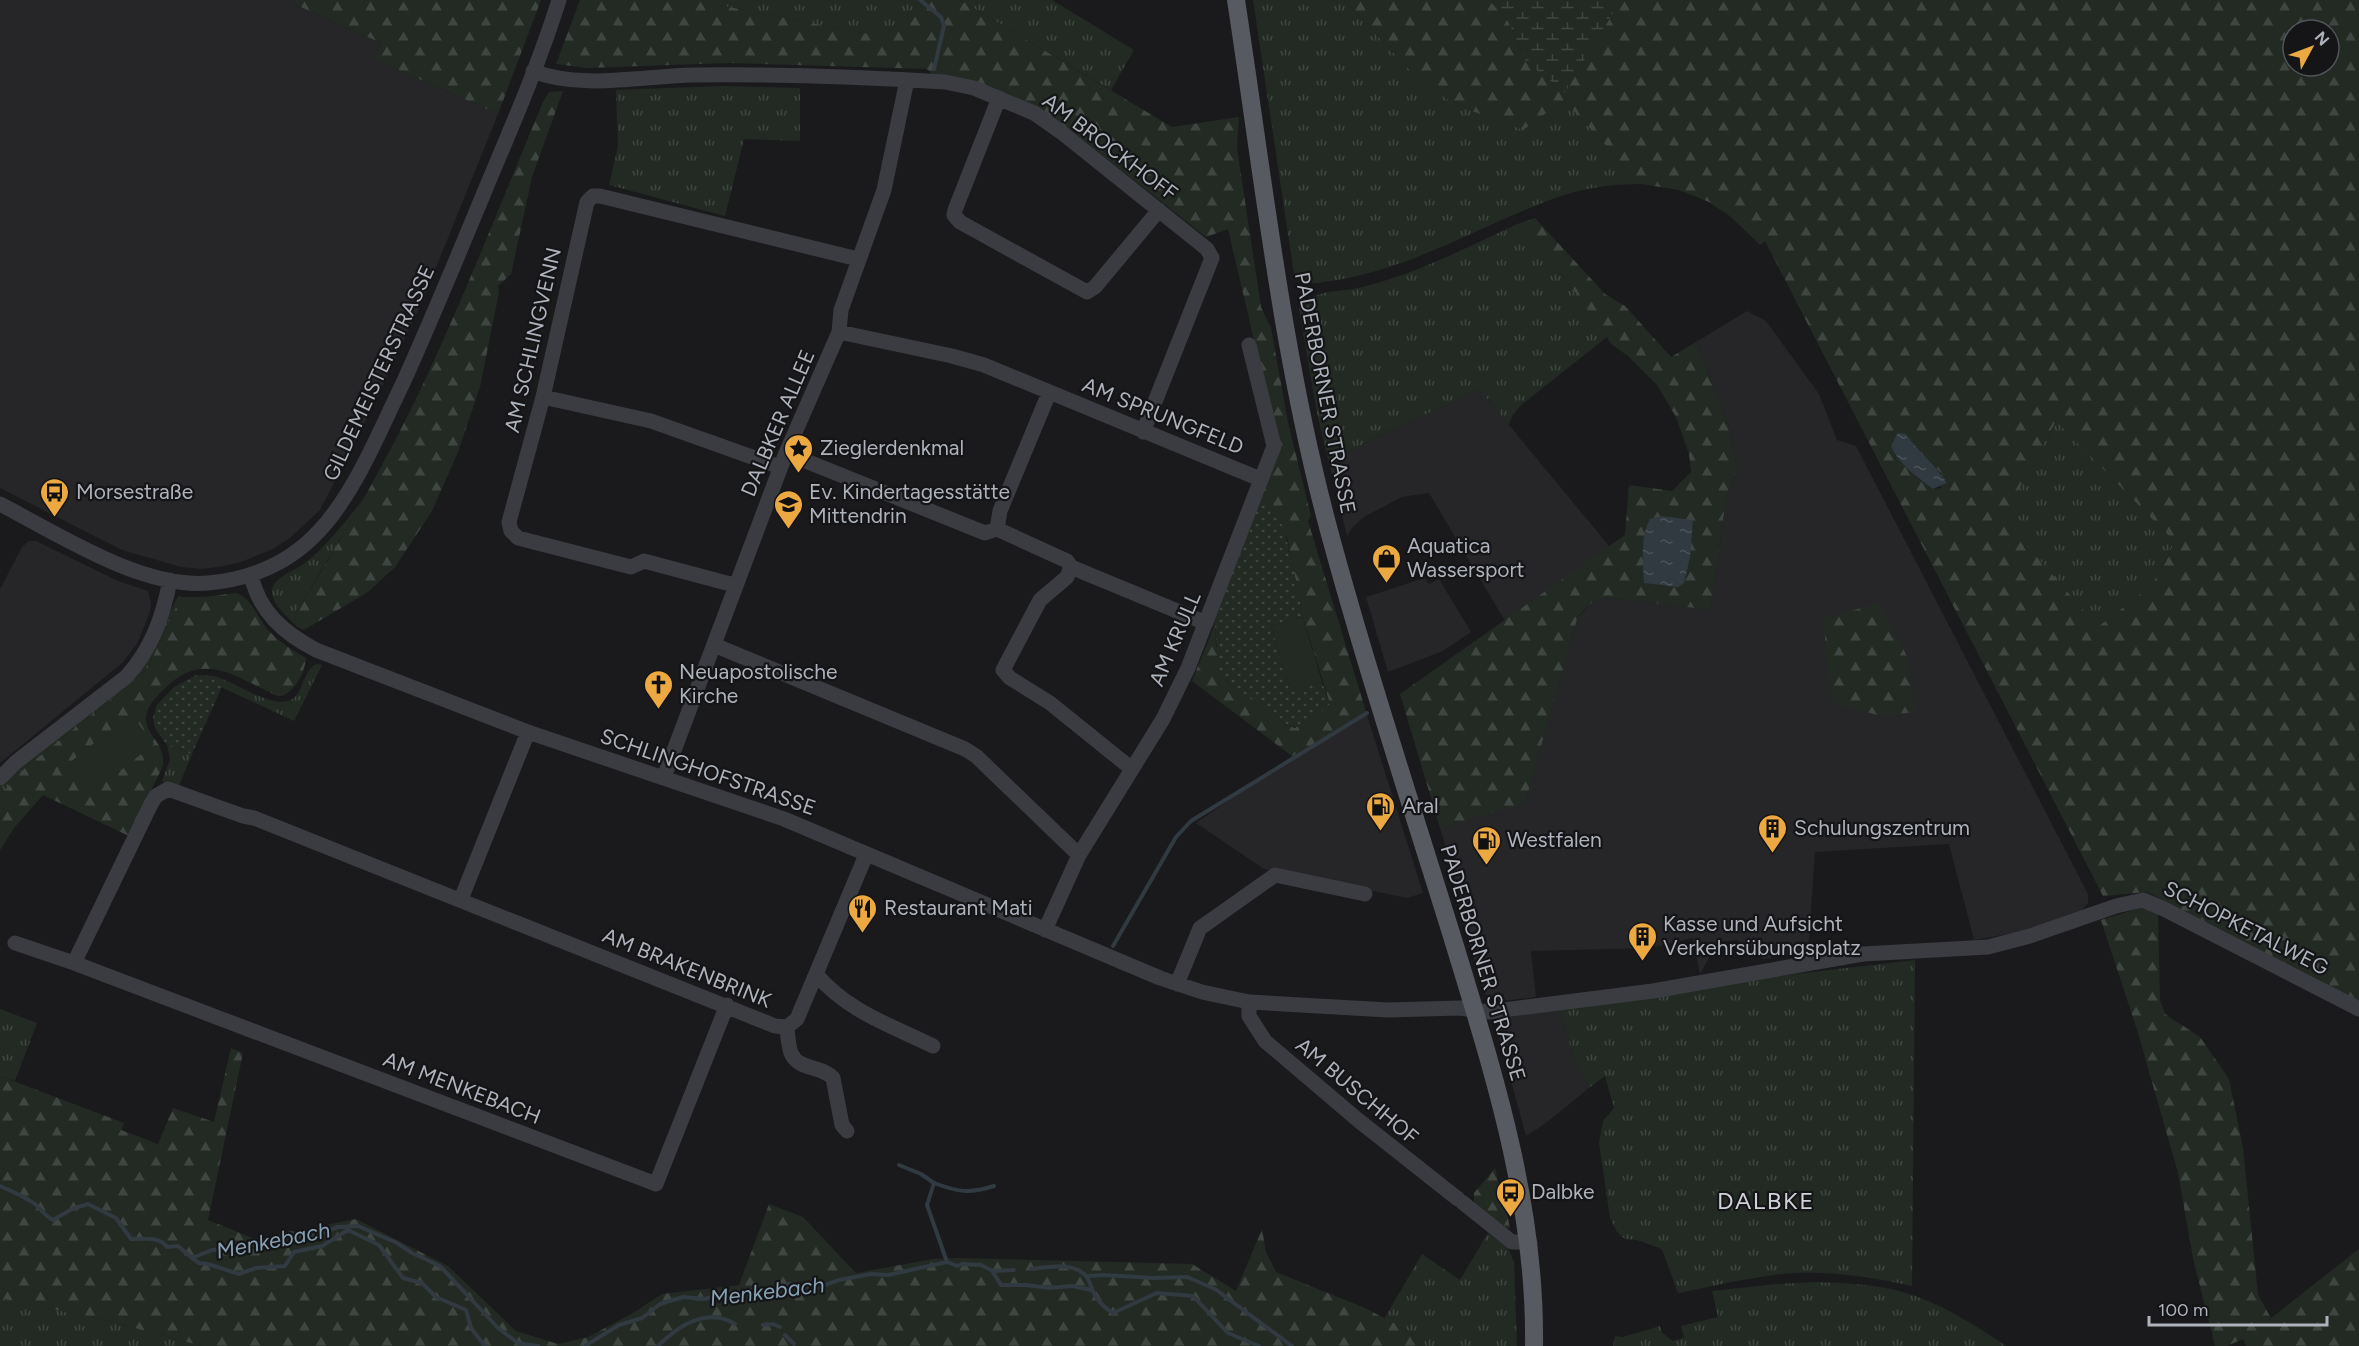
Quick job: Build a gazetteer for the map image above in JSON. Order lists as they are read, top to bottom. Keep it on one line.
{"streets":{"main road":["PADERBORNER STRASSE"],"street":["AM BROCKHOFF","AM SCHLINGVENN","GILDEMEISTERSTRASSE","AM SPRUNGFELD","DALBKER ALLEE","AM KRULL","SCHLINGHOFSTRASSE","SCHOPKETALWEG","AM BRAKENBRINK","AM MENKEBACH","AM BUSCHHOF"]},"crossings":[["AM BROCKHOFF","GILDEMEISTERSTRASSE"],["AM BROCKHOFF","AM SPRUNGFELD"],["AM BROCKHOFF","DALBKER ALLEE"],["AM SCHLINGVENN","DALBKER ALLEE"],["GILDEMEISTERSTRASSE","SCHLINGHOFSTRASSE"],["PADERBORNER STRASSE","SCHLINGHOFSTRASSE"],["PADERBORNER STRASSE","SCHOPKETALWEG"],["PADERBORNER STRASSE","AM BUSCHHOF"],["AM SPRUNGFELD","DALBKER ALLEE"],["AM SPRUNGFELD","AM KRULL"],["DALBKER ALLEE","SCHLINGHOFSTRASSE"],["AM KRULL","SCHLINGHOFSTRASSE"],["SCHLINGHOFSTRASSE","SCHOPKETALWEG"],["SCHLINGHOFSTRASSE","AM BRAKENBRINK"],["SCHLINGHOFSTRASSE","AM BUSCHHOF"],["AM BRAKENBRINK","AM MENKEBACH"]],"districts":["DALBKE"],"water":["Menkebach"],"places":{"place":["Zieglerdenkmal"],"bus stop":["Morsestraße","Dalbke"],"school or university":["Ev. Kindertagesstätte Mittendrin"],"shop":["Aquatica Wassersport"],"church":["Neuapostolische Kirche"],"fuel station":["Aral","Westfalen"],"building":["Schulungszentrum","Kasse und Aufsicht Verkehrsübungsplatz"],"restaurant":["Restaurant Mati"]},"scale_bar":"100 m","north":"top right"}
